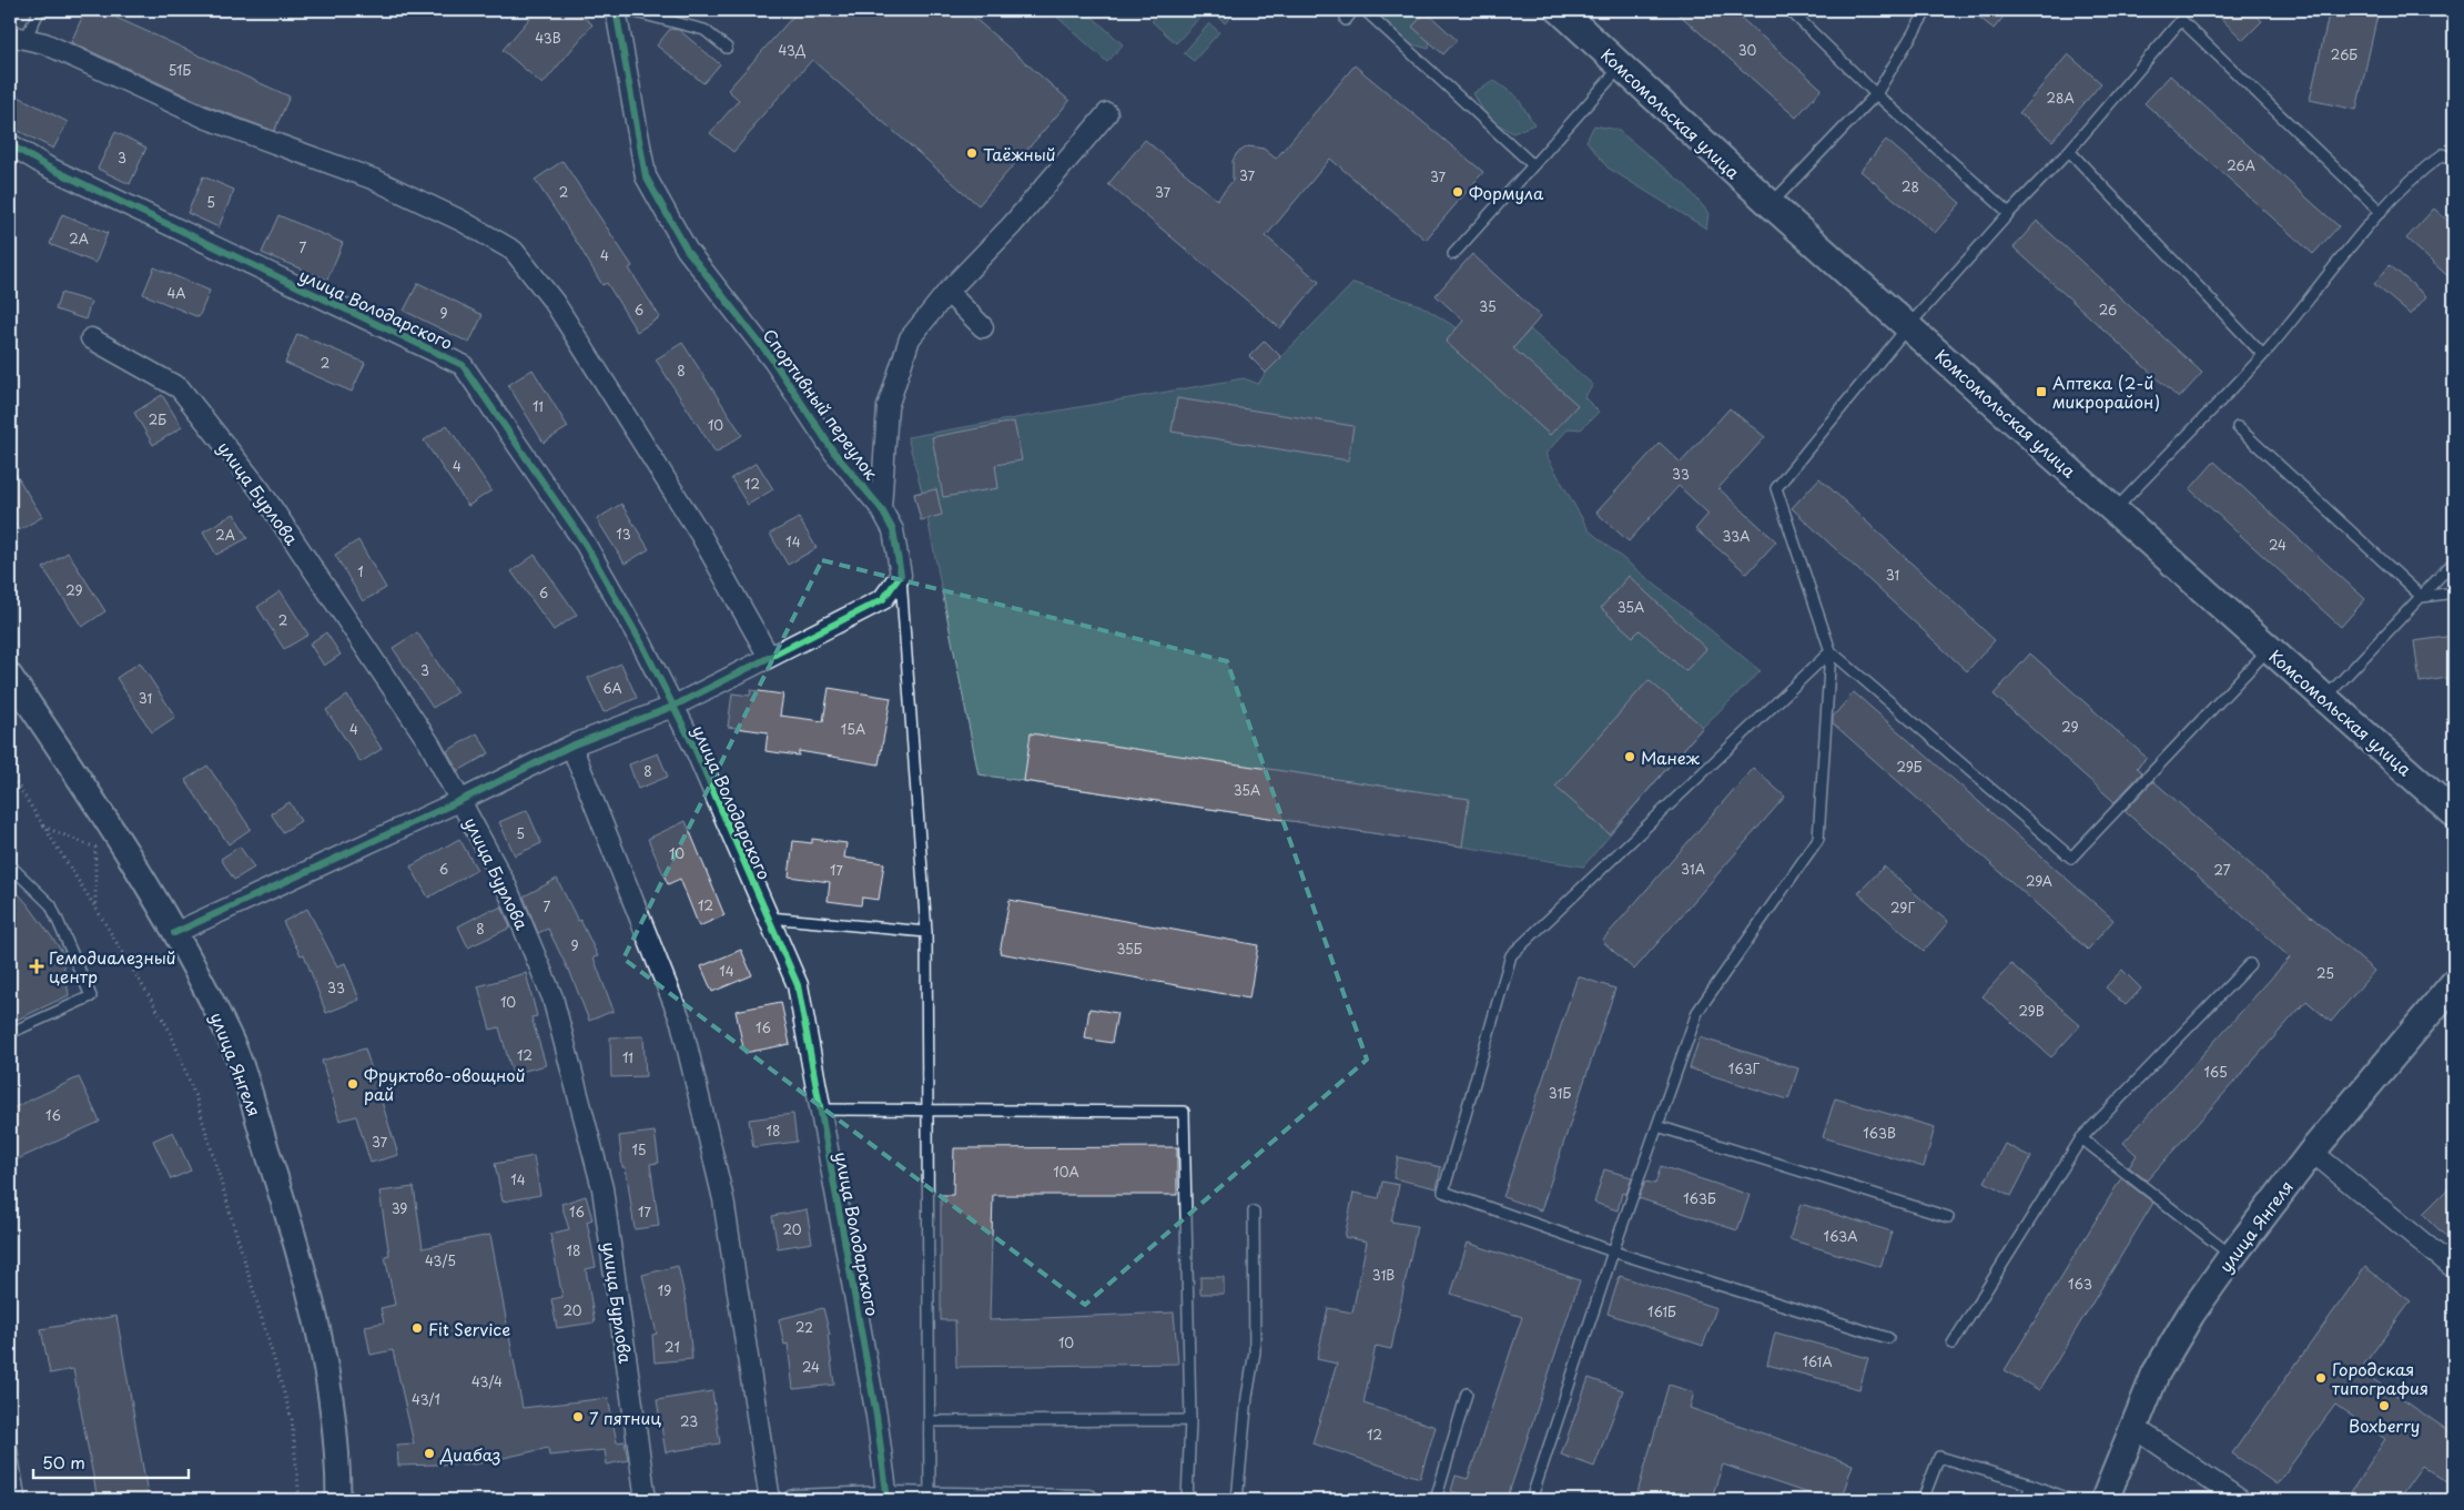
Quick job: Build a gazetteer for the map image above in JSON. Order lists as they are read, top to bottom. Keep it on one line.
{"streets":{"main road":["Комсомольская улица","улица Янгеля"],"street":["улица Володарского","Спортивный переулок","улица Бурлова"]},"places":{"other":["Таёжный","Формула","Манеж","Фруктово-овощной рай","Fit Service","Городская типография","Boxberry","7 пятниц","Диабаз"],"transit":["Аптека (2-й микрорайон)"],"health":["Гемодиалезный центр"]},"house_numbers":["43В","43Д","30","26Б","51Б","28А","3","26А","37","37","28","2","37","5","2А","7","4","4А","35","6","26","9","2","8","11","2Б","10","4","33","12","13","2А","33А","14","24","1","31","29","6","35А","2","3","6А","31","29","4","15А","29Б","8","35А","5","10","6","31А","17","27","29А","12","7","29Г","8","9","35Б","14","25","33","10","29В","16","12","11","163Г","165","31Б","16","18","163В","37","15","10А","14","163Б","39","16","17","20","163А","18","43/5","31В","163","19","20","161Б","22","10","21","161А","24","43/4","43/1","23","12"],"scale_bar":"50 m"}
